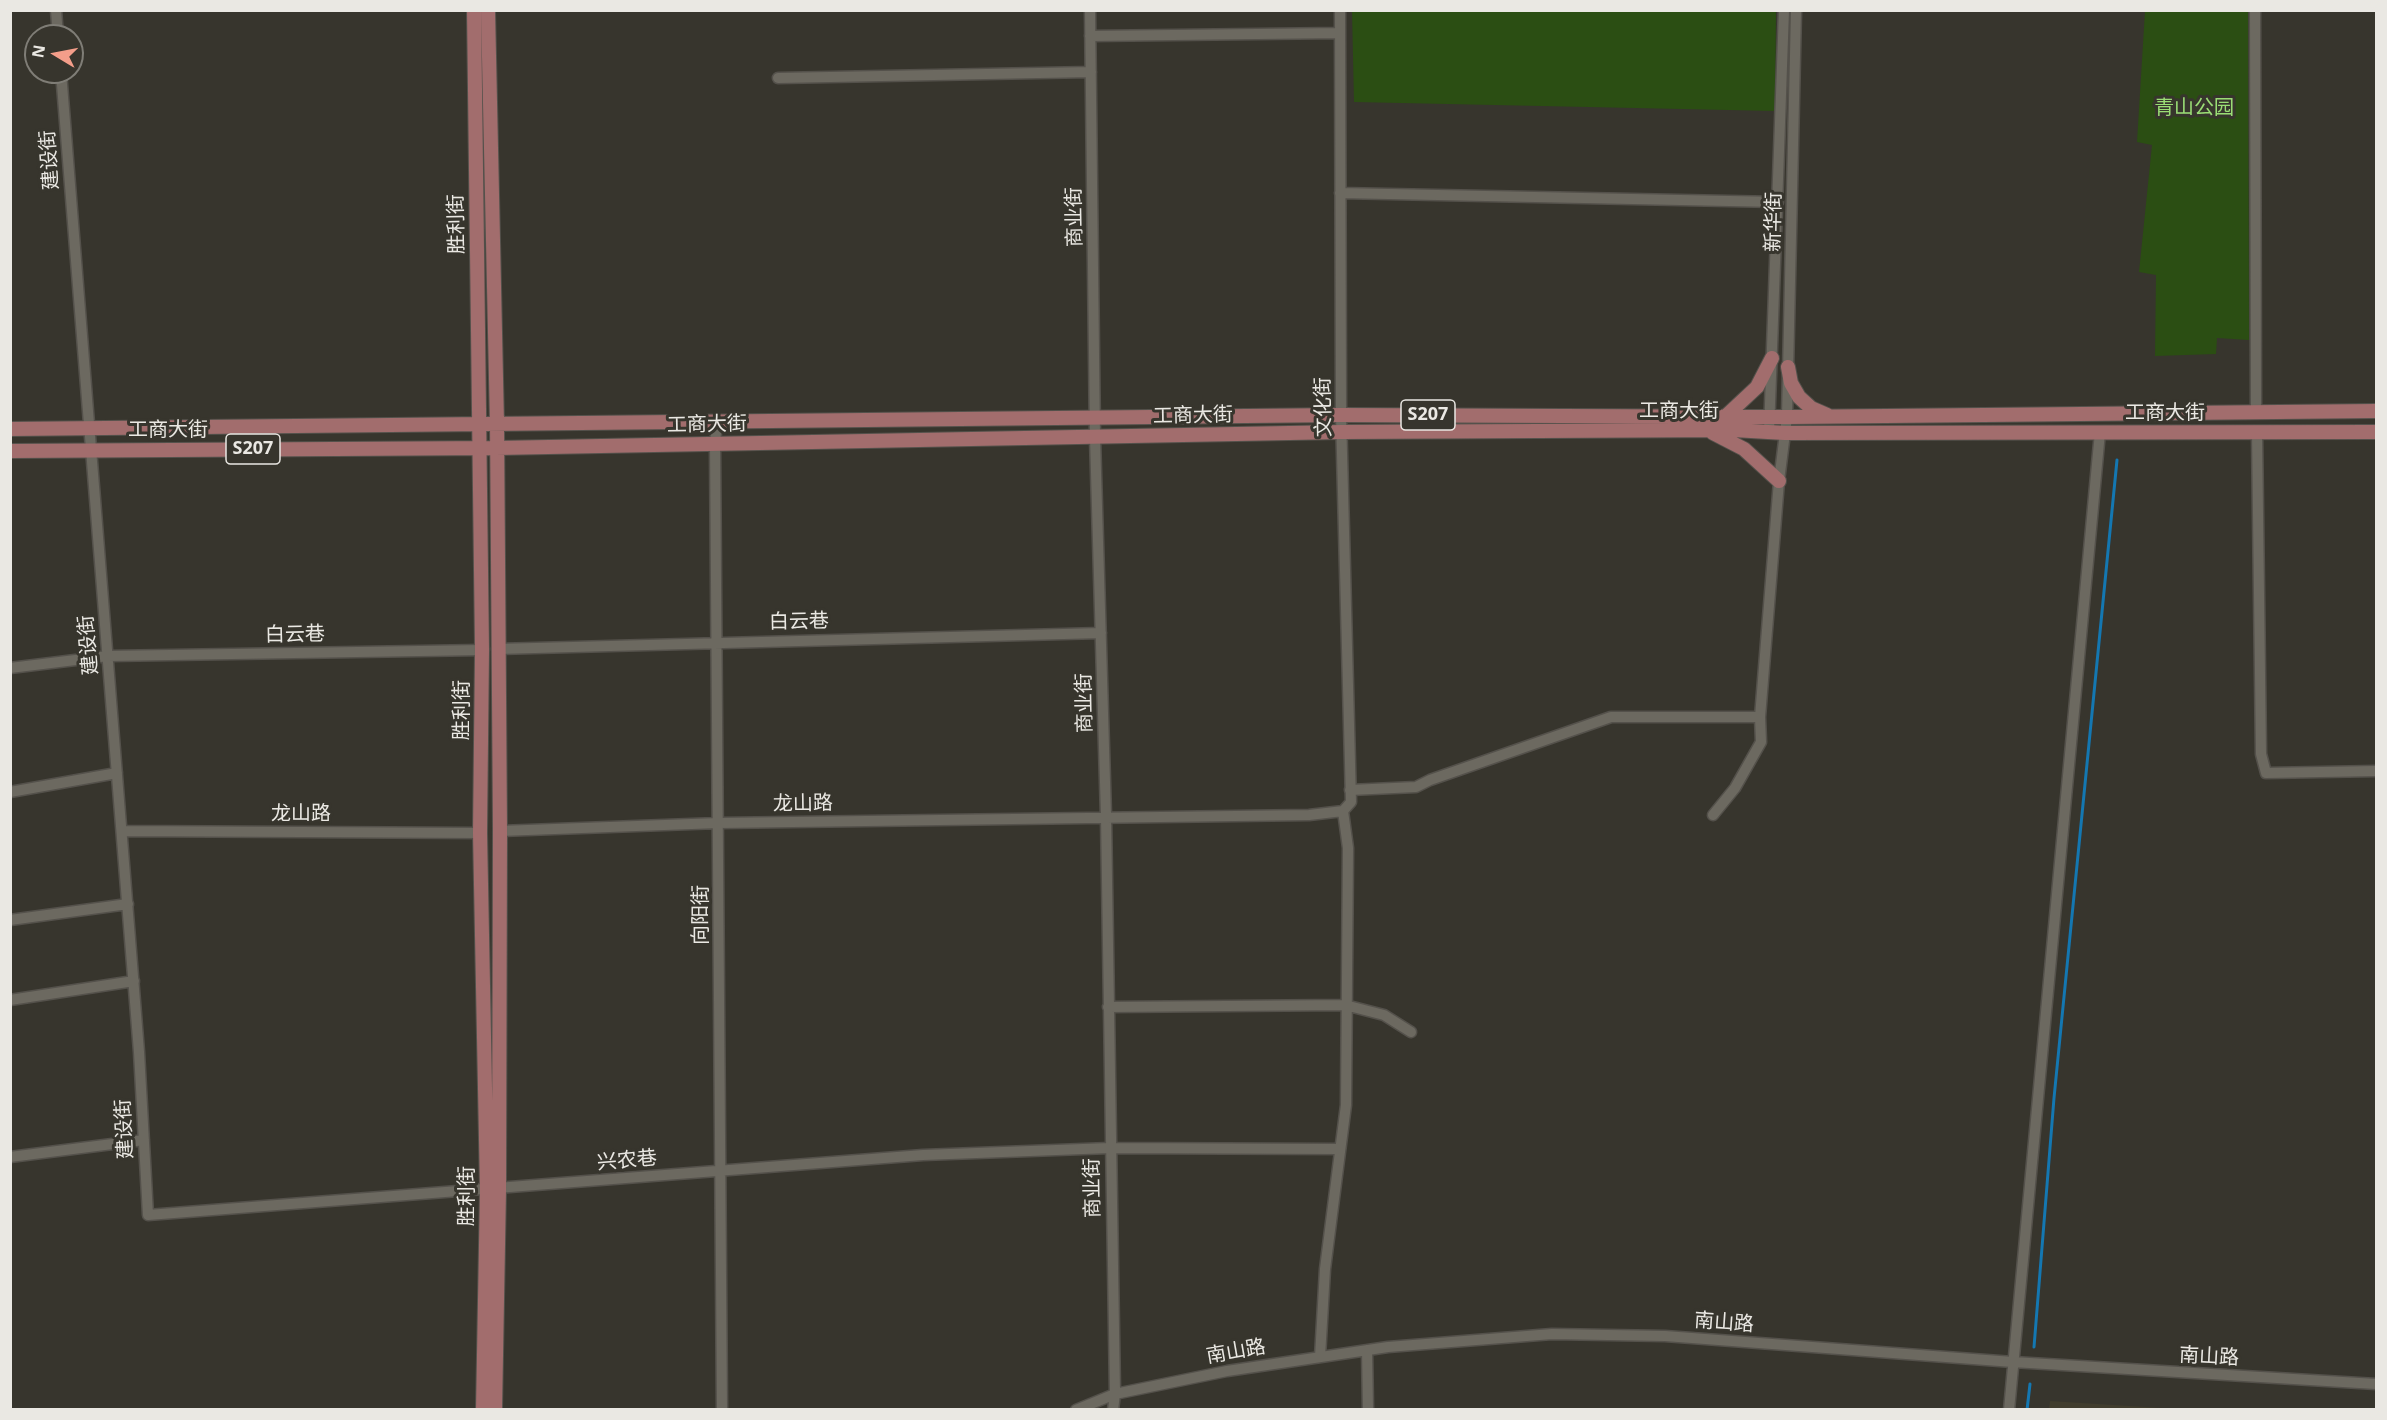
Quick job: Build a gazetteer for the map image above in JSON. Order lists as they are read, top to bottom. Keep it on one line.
{"streets":{"main road":["胜利街","工商大街","S207"],"street":["建设街","商业街","新华街","文化街","白云巷","龙山路","向阳街","兴农巷","南山路"]},"crossings":[["建设街","工商大街"],["建设街","白云巷"],["建设街","龙山路"],["建设街","兴农巷"],["商业街","工商大街"],["商业街","白云巷"],["商业街","龙山路"],["商业街","兴农巷"],["商业街","南山路"],["新华街","工商大街"],["胜利街","工商大街"],["胜利街","白云巷"],["胜利街","龙山路"],["胜利街","兴农巷"],["文化街","工商大街"],["文化街","龙山路"],["工商大街","向阳街"],["白云巷","向阳街"],["龙山路","向阳街"],["向阳街","兴农巷"]],"parks":["青山公园"],"north":"left"}
